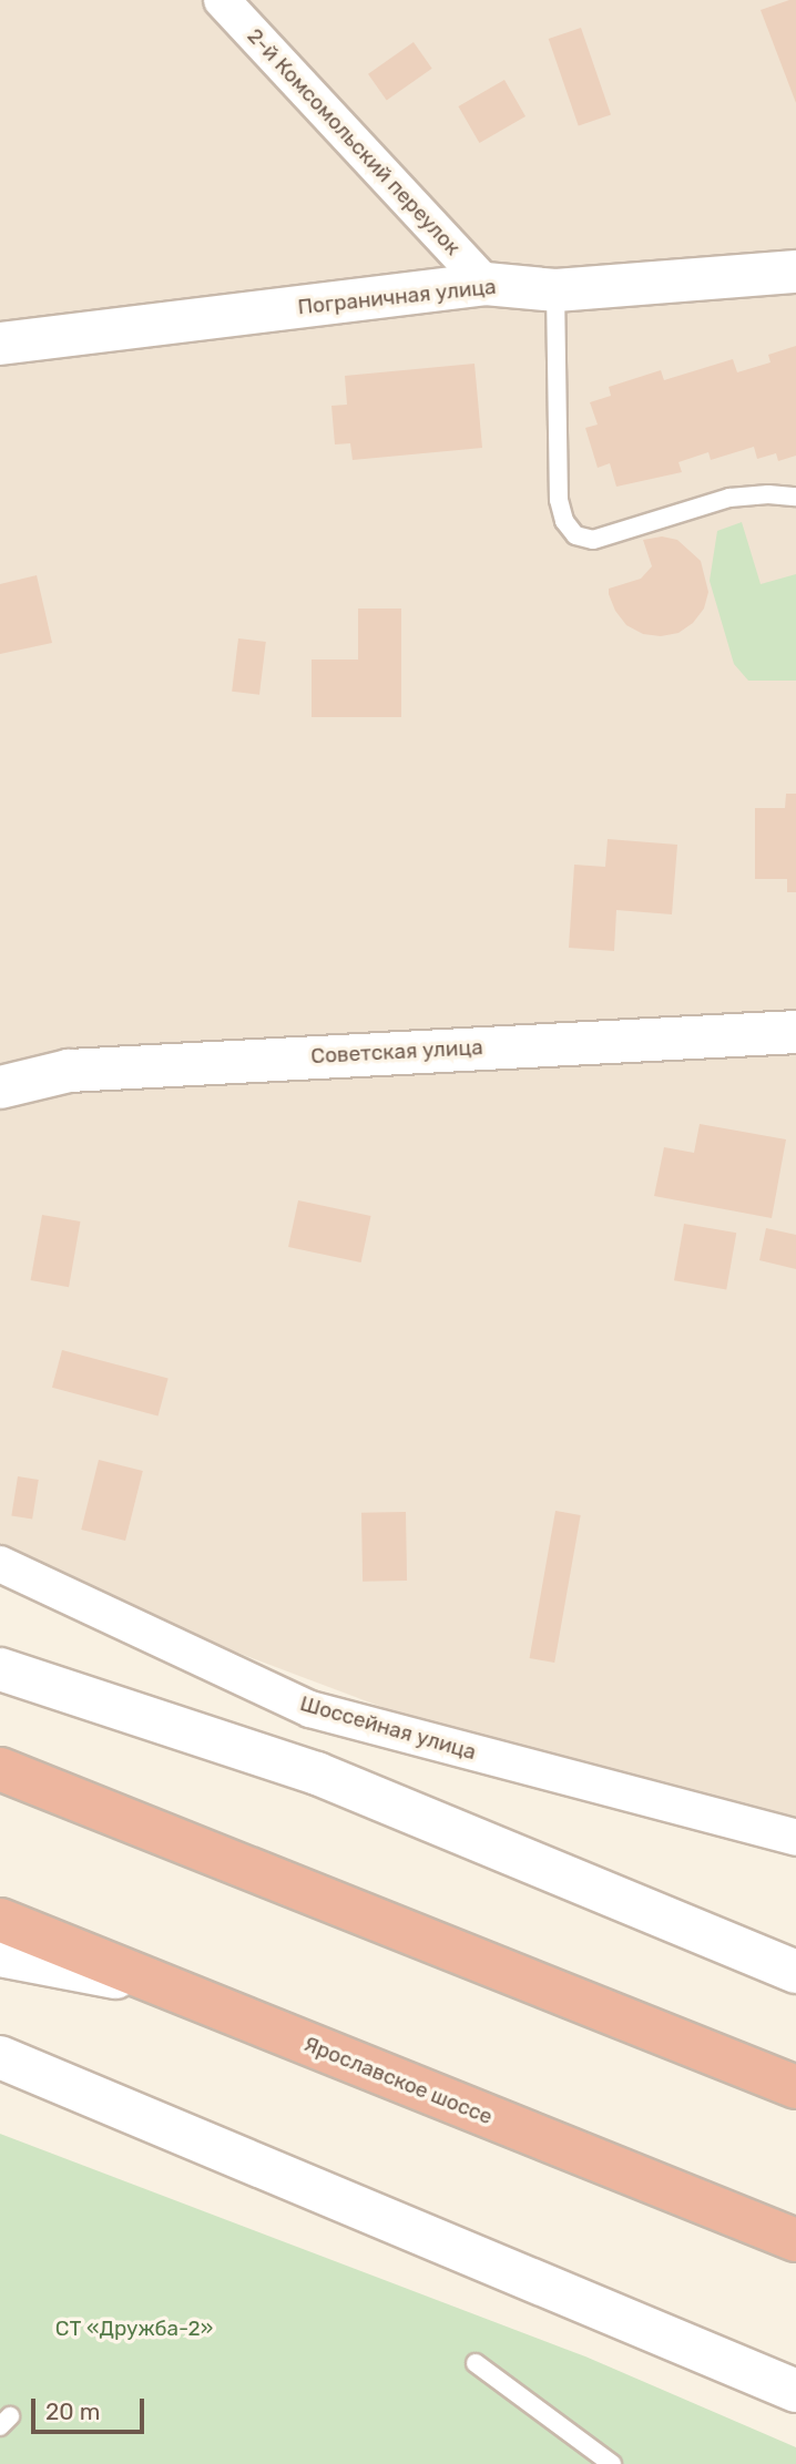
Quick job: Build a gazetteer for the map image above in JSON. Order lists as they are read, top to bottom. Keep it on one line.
{"streets":{"highway":["Ярославское шоссе"],"street":["2-й Комсомольский переулок","Пограничная улица","Советская улица","Шоссейная улица"]},"crossings":[["2-й Комсомольский переулок","Пограничная улица"]],"parks":["СТ «Дружба-2»"],"scale_bar":"20 m"}
